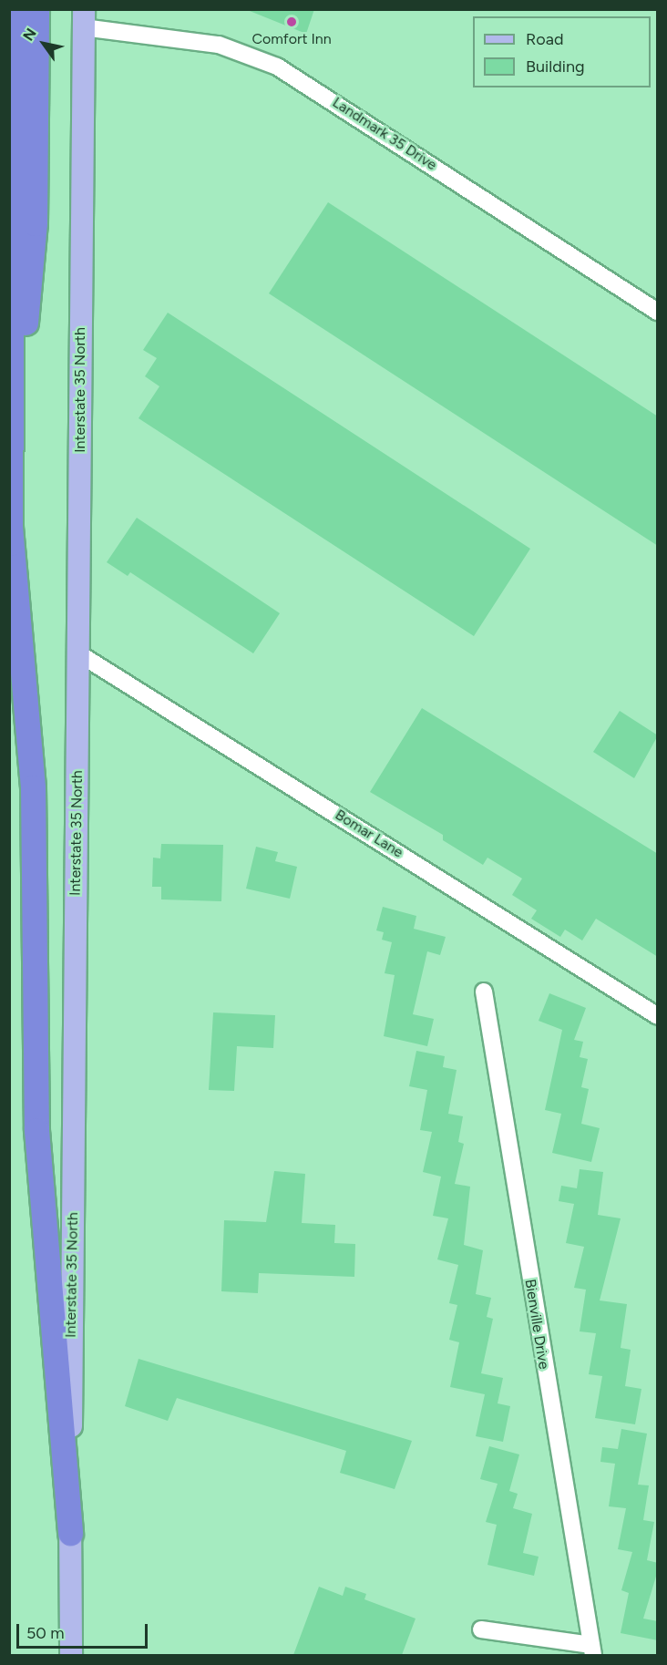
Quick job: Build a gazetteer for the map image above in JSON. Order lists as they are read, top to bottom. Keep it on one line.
{"streets":{"main road":["Interstate 35 North"],"street":["Landmark 35 Drive","Bomar Lane","Bienville Drive"]},"crossings":[["Landmark 35 Drive","Interstate 35 North"],["Interstate 35 North","Bomar Lane"]],"places":["Comfort Inn"],"legend":["Road","Building"],"scale_bar":"50 m","north":"top left"}
